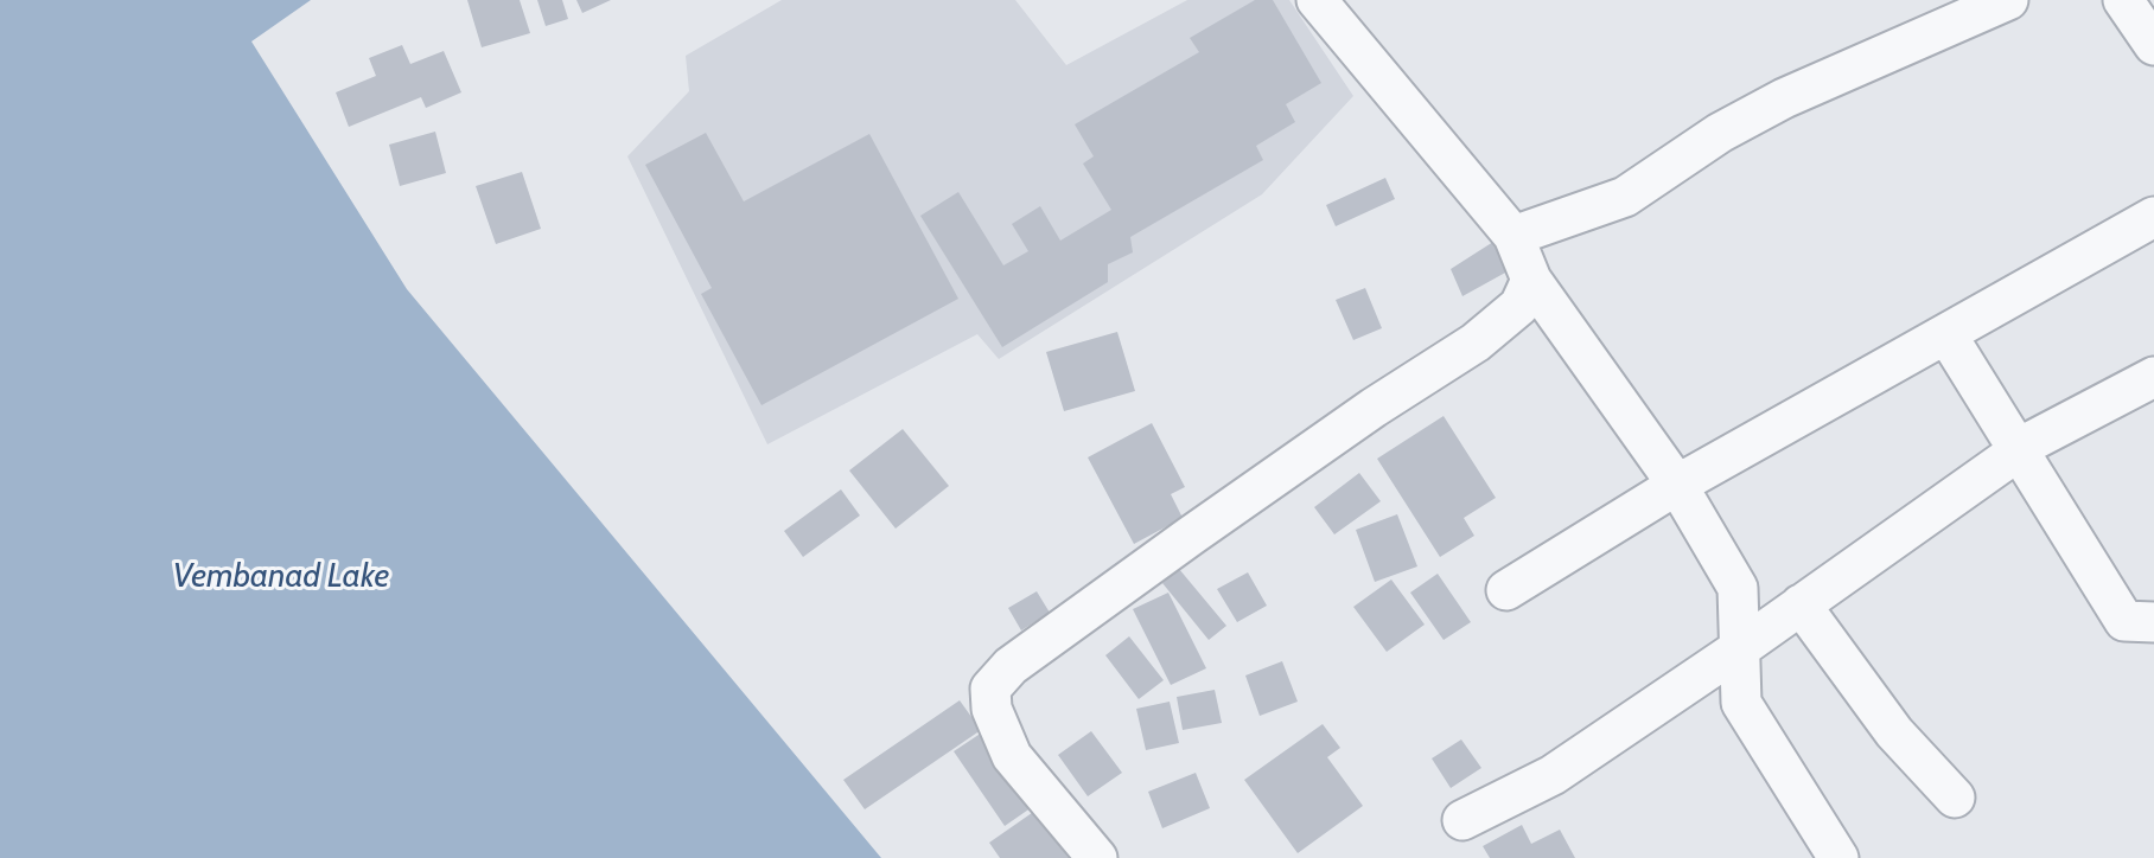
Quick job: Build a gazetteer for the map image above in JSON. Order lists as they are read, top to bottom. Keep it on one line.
{"water":["Vembanad Lake"]}
